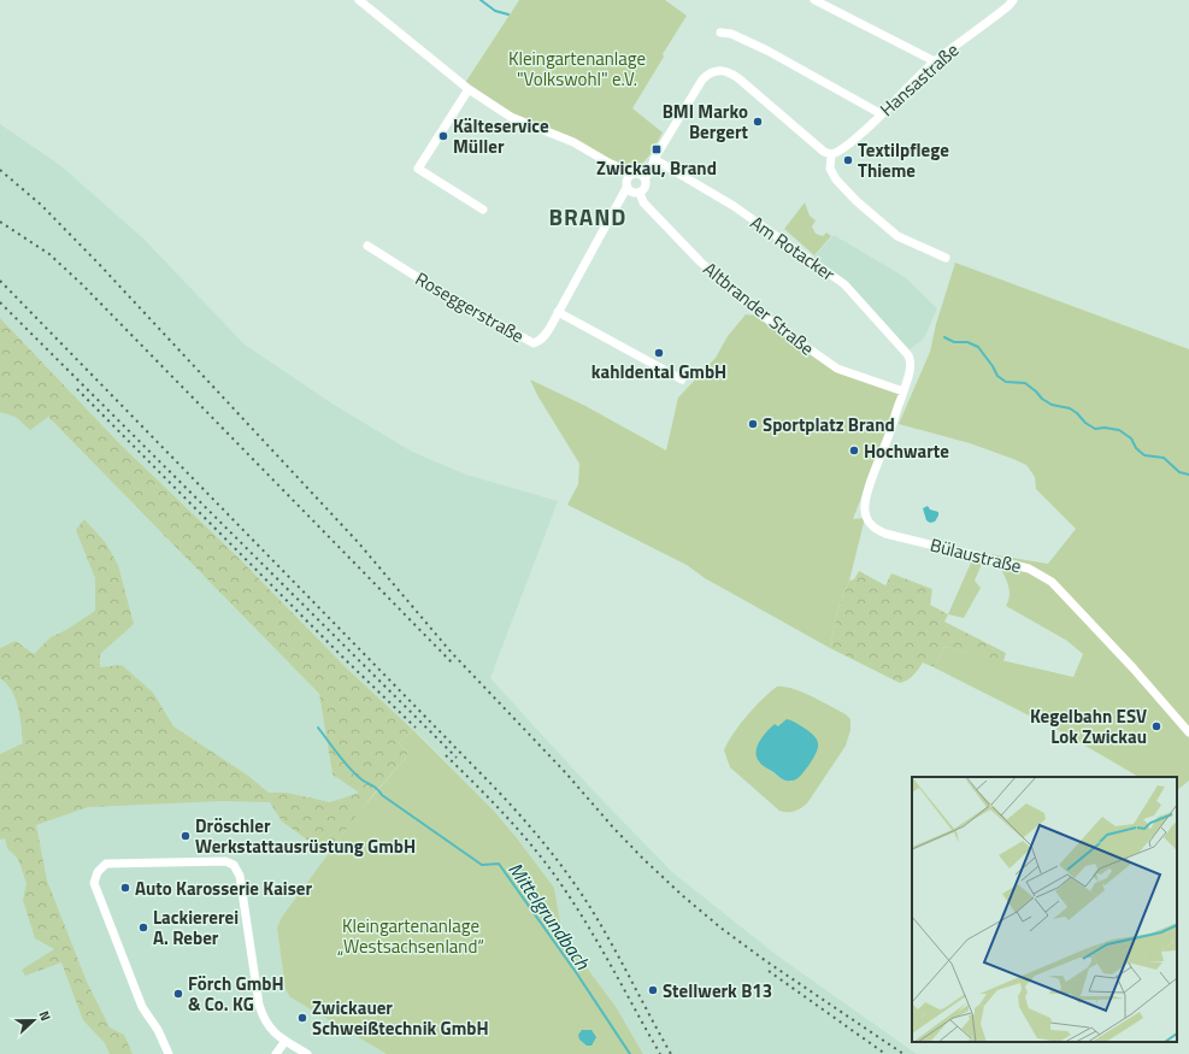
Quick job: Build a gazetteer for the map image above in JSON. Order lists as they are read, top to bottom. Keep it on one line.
{"streets":{"street":["Hansastraße","Am Rotacker","Roseggerstraße","Altbrander Straße","Bülaustraße"]},"crossings":[["Am Rotacker","Bülaustraße"],["Roseggerstraße","Altbrander Straße"],["Altbrander Straße","Bülaustraße"]],"districts":["BRAND"],"water":["Mittelgrundbach"],"parks":["Kleingartenanlage \"Volkswohl\" e.V.","Kleingartenanlage „Westsachsenland“"],"places":{"other":["BMI Marko Bergert","Kälteservice Müller","Textilpflege Thieme","kahldental GmbH","Sportplatz Brand","Hochwarte","Kegelbahn ESV Lok Zwickau","Dröschler Werkstattausrüstung GmbH","Auto Karosserie Kaiser","Lackiererei A. Reber","Stellwerk B13","Förch GmbH & Co. KG","Zwickauer Schweißtechnik GmbH"],"transit":["Zwickau, Brand"]},"north":"right"}
